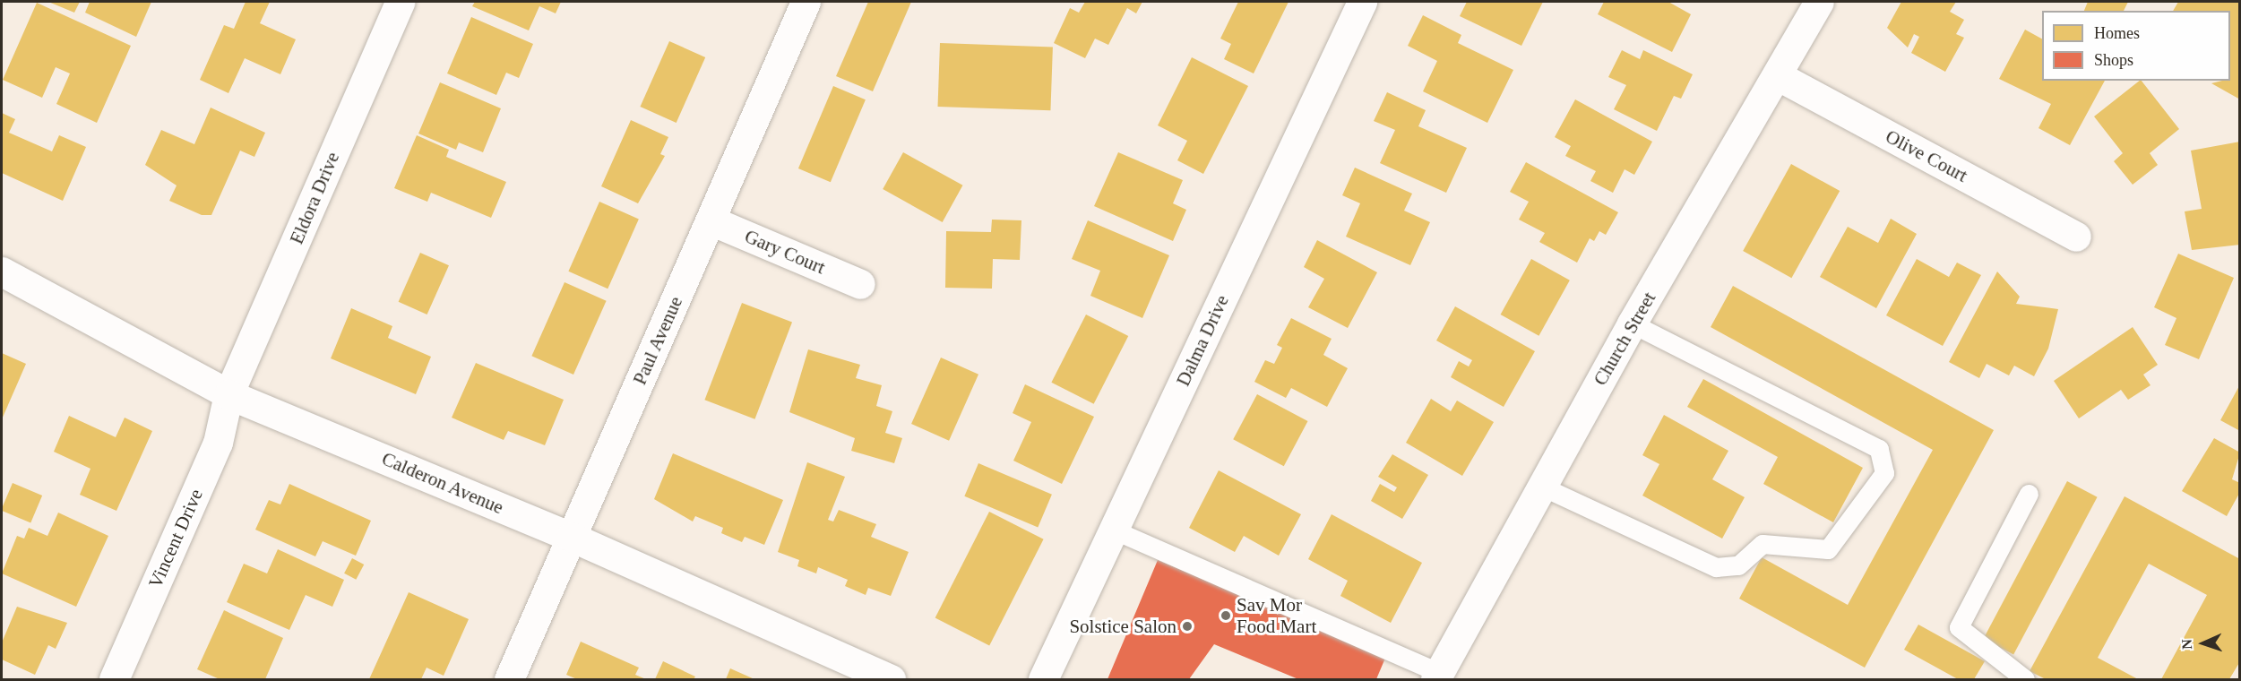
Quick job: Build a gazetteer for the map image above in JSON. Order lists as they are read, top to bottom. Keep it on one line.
{"streets":{"street":["Olive Court","Eldora Drive","Gary Court","Church Street","Paul Avenue","Dalma Drive","Calderon Avenue","Vincent Drive"]},"crossings":[["Olive Court","Church Street"],["Eldora Drive","Calderon Avenue"],["Eldora Drive","Vincent Drive"],["Gary Court","Paul Avenue"],["Paul Avenue","Calderon Avenue"],["Calderon Avenue","Vincent Drive"]],"places":["Sav Mor Food Mart","Solstice Salon"],"legend":["Homes","Shops"],"north":"left"}
